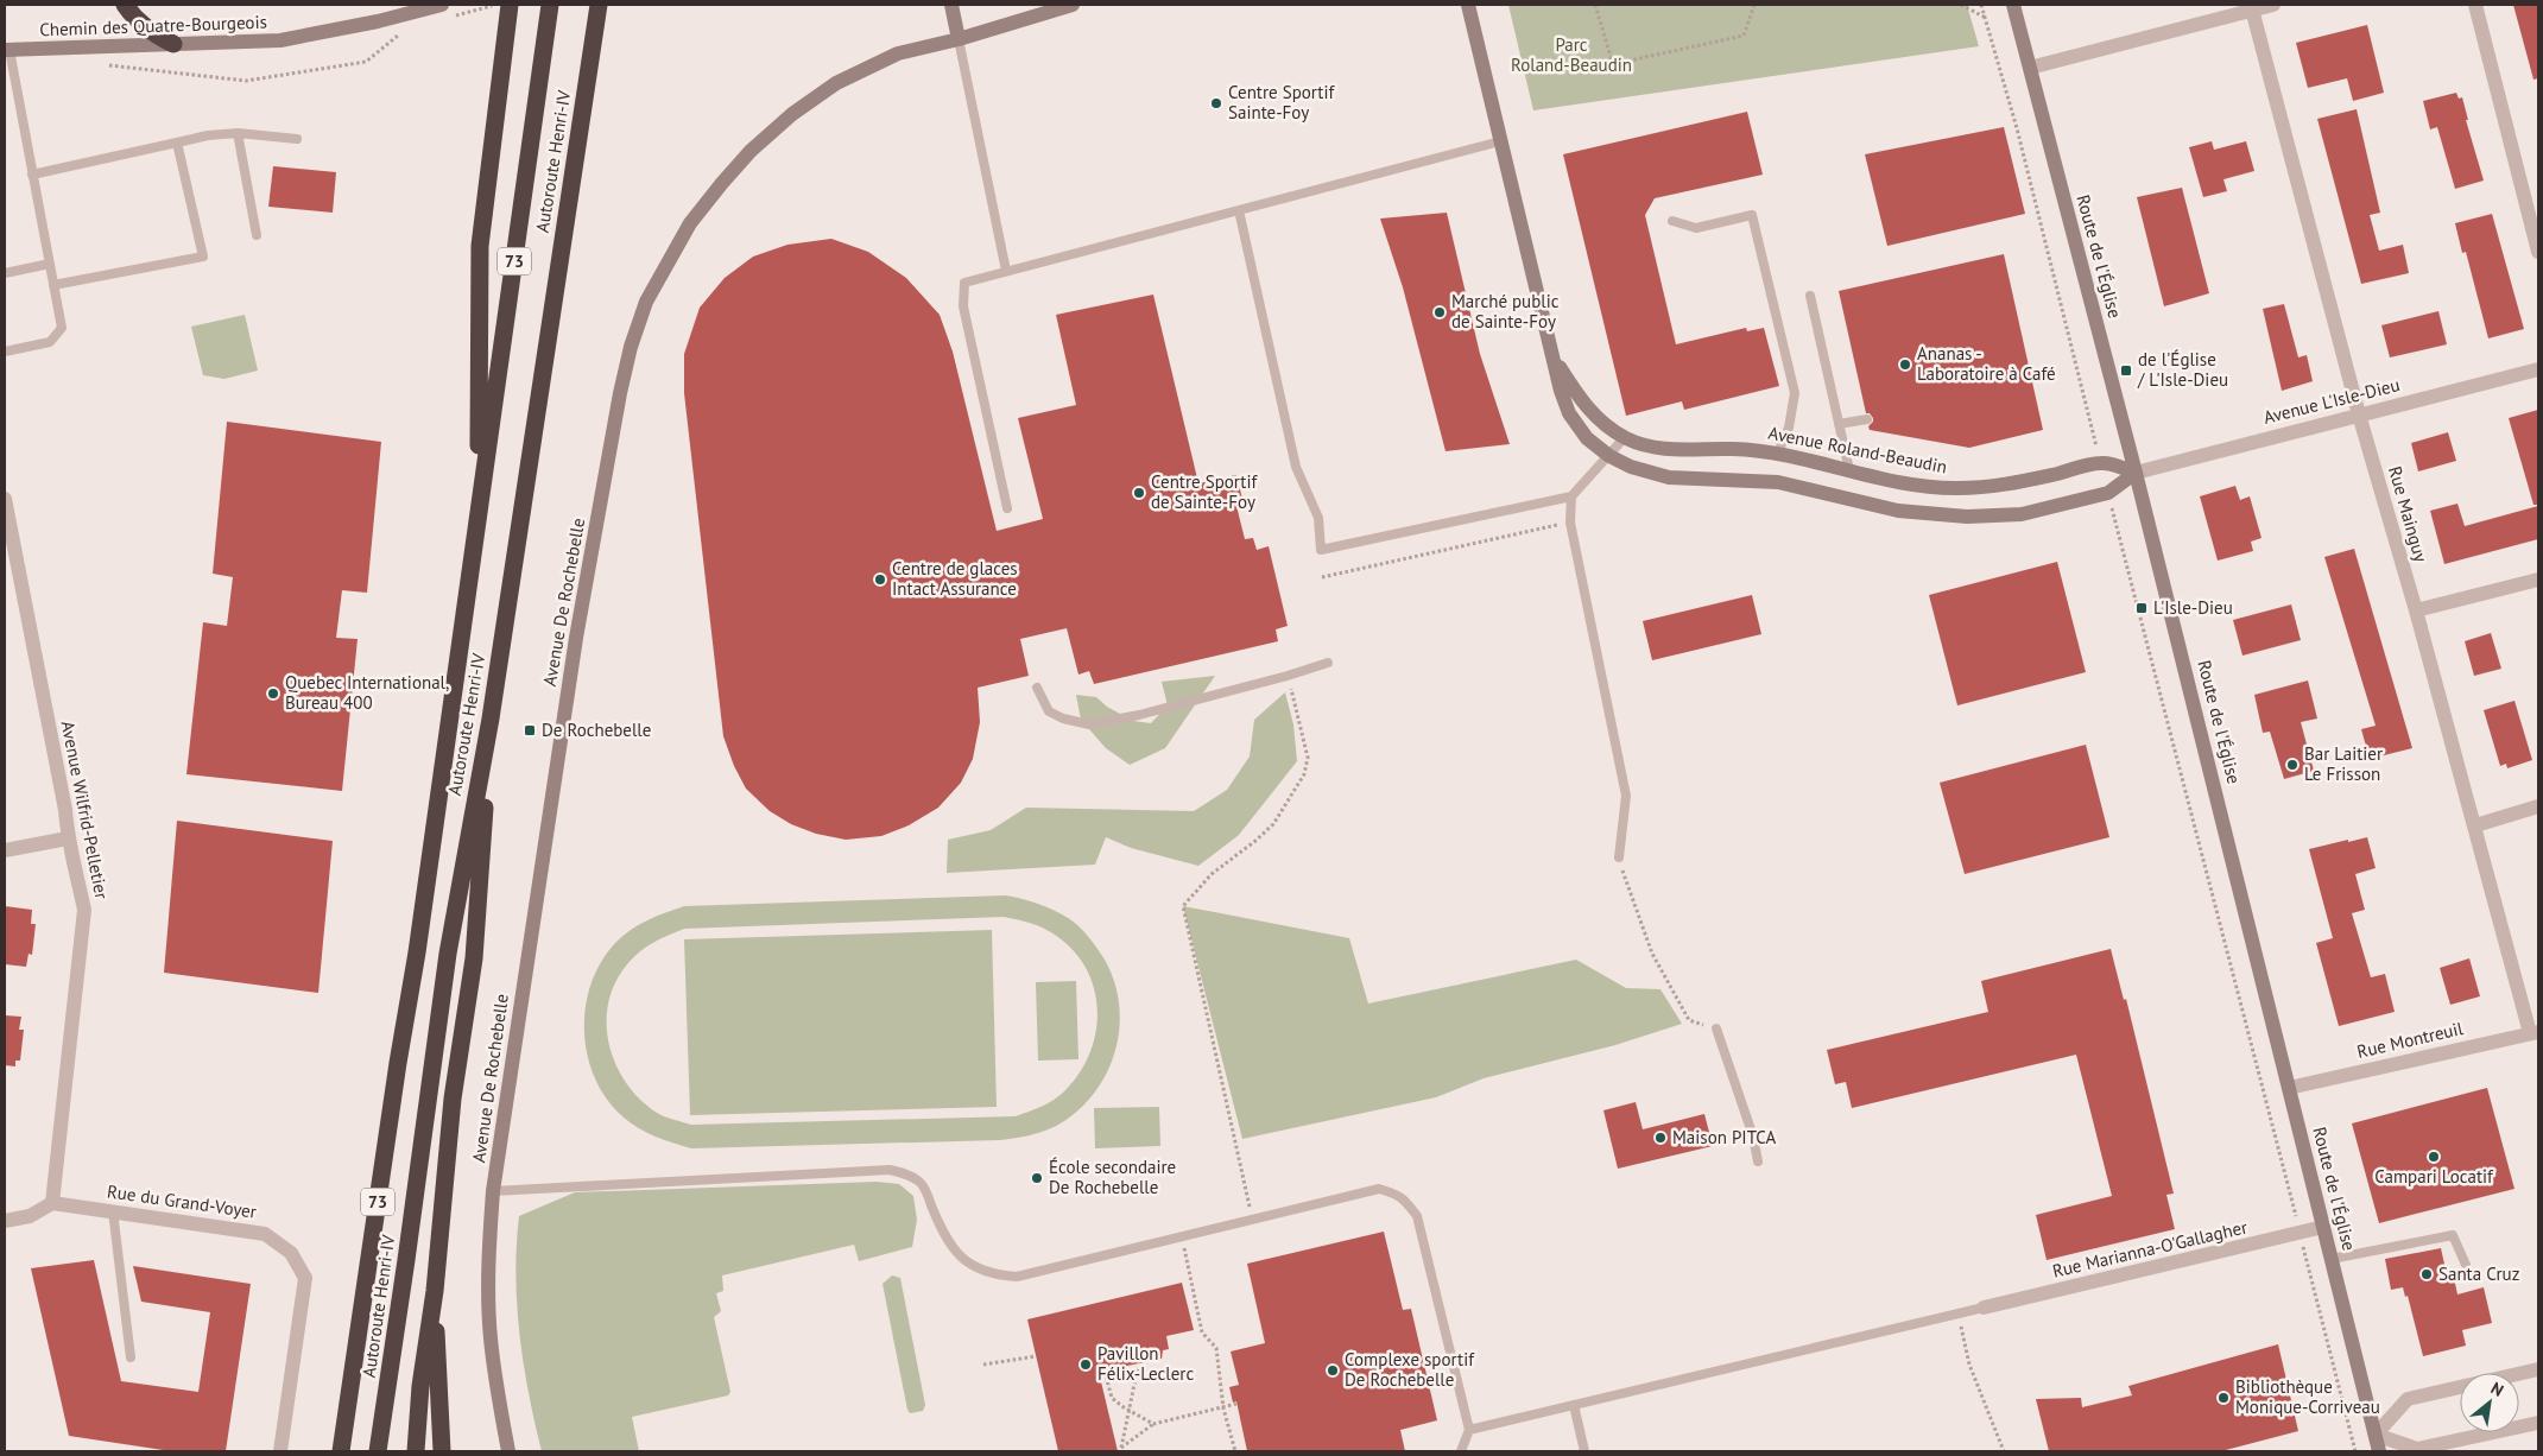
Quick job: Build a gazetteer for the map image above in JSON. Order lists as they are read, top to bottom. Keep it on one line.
{"streets":{"highway":["Autoroute Henri-IV","73"],"street":["Chemin des Quatre-Bourgeois","Route de l'Église","Avenue L'Isle-Dieu","Avenue Roland-Beaudin","Rue Mainguy","Avenue De Rochebelle","Avenue Wilfrid-Pelletier","Rue Montreuil","Rue du Grand-Voyer","Rue Marianna-O'Gallagher"]},"crossings":[["Route de l'Église","Avenue L'Isle-Dieu"],["Route de l'Église","Avenue Roland-Beaudin"],["Route de l'Église","Rue Montreuil"],["Route de l'Église","Rue Marianna-O'Gallagher"],["Avenue L'Isle-Dieu","Avenue Roland-Beaudin"],["Avenue L'Isle-Dieu","Rue Mainguy"],["Rue Mainguy","Rue Montreuil"],["Avenue Wilfrid-Pelletier","Rue du Grand-Voyer"]],"parks":["Parc Roland-Beaudin"],"places":{"other":["Centre Sportif Sainte-Foy","Marché public de Sainte-Foy","Ananas - Laboratoire à Café","Centre Sportif de Sainte-Foy","Centre de glaces Intact Assurance","Quebec International, Bureau 400","Bar Laitier Le Frisson","Maison PITCA","Campari Locatif","École secondaire De Rochebelle","Santa Cruz","Pavillon Félix-Leclerc","Complexe sportif De Rochebelle","Bibliothèque Monique-Corriveau"],"transit":["de l'Église / L'Isle-Dieu","L'Isle-Dieu","De Rochebelle"]},"north":"top right"}
